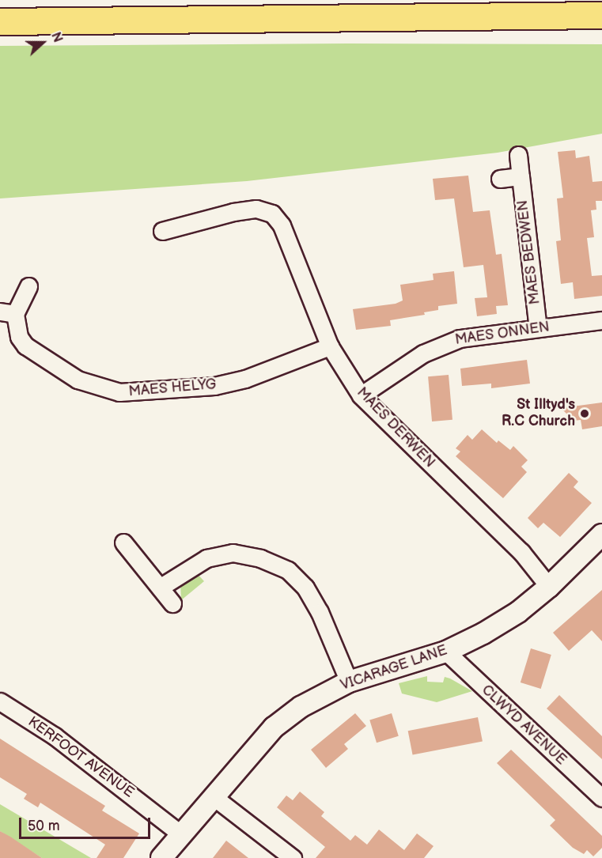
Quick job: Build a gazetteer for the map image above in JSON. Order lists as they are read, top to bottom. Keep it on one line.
{"streets":{"street":["MAES BEDWEN","MAES ONNEN","MAES HELYG","MAES DERWEN","VICARAGE LANE","CLWYD AVENUE","KERFOOT AVENUE"]},"crossings":[["MAES BEDWEN","MAES ONNEN"],["MAES ONNEN","MAES DERWEN"],["MAES HELYG","MAES DERWEN"],["MAES DERWEN","VICARAGE LANE"],["VICARAGE LANE","CLWYD AVENUE"],["VICARAGE LANE","KERFOOT AVENUE"]],"places":["St Illtyd's R.C Church"],"scale_bar":"50 m","north":"right"}
